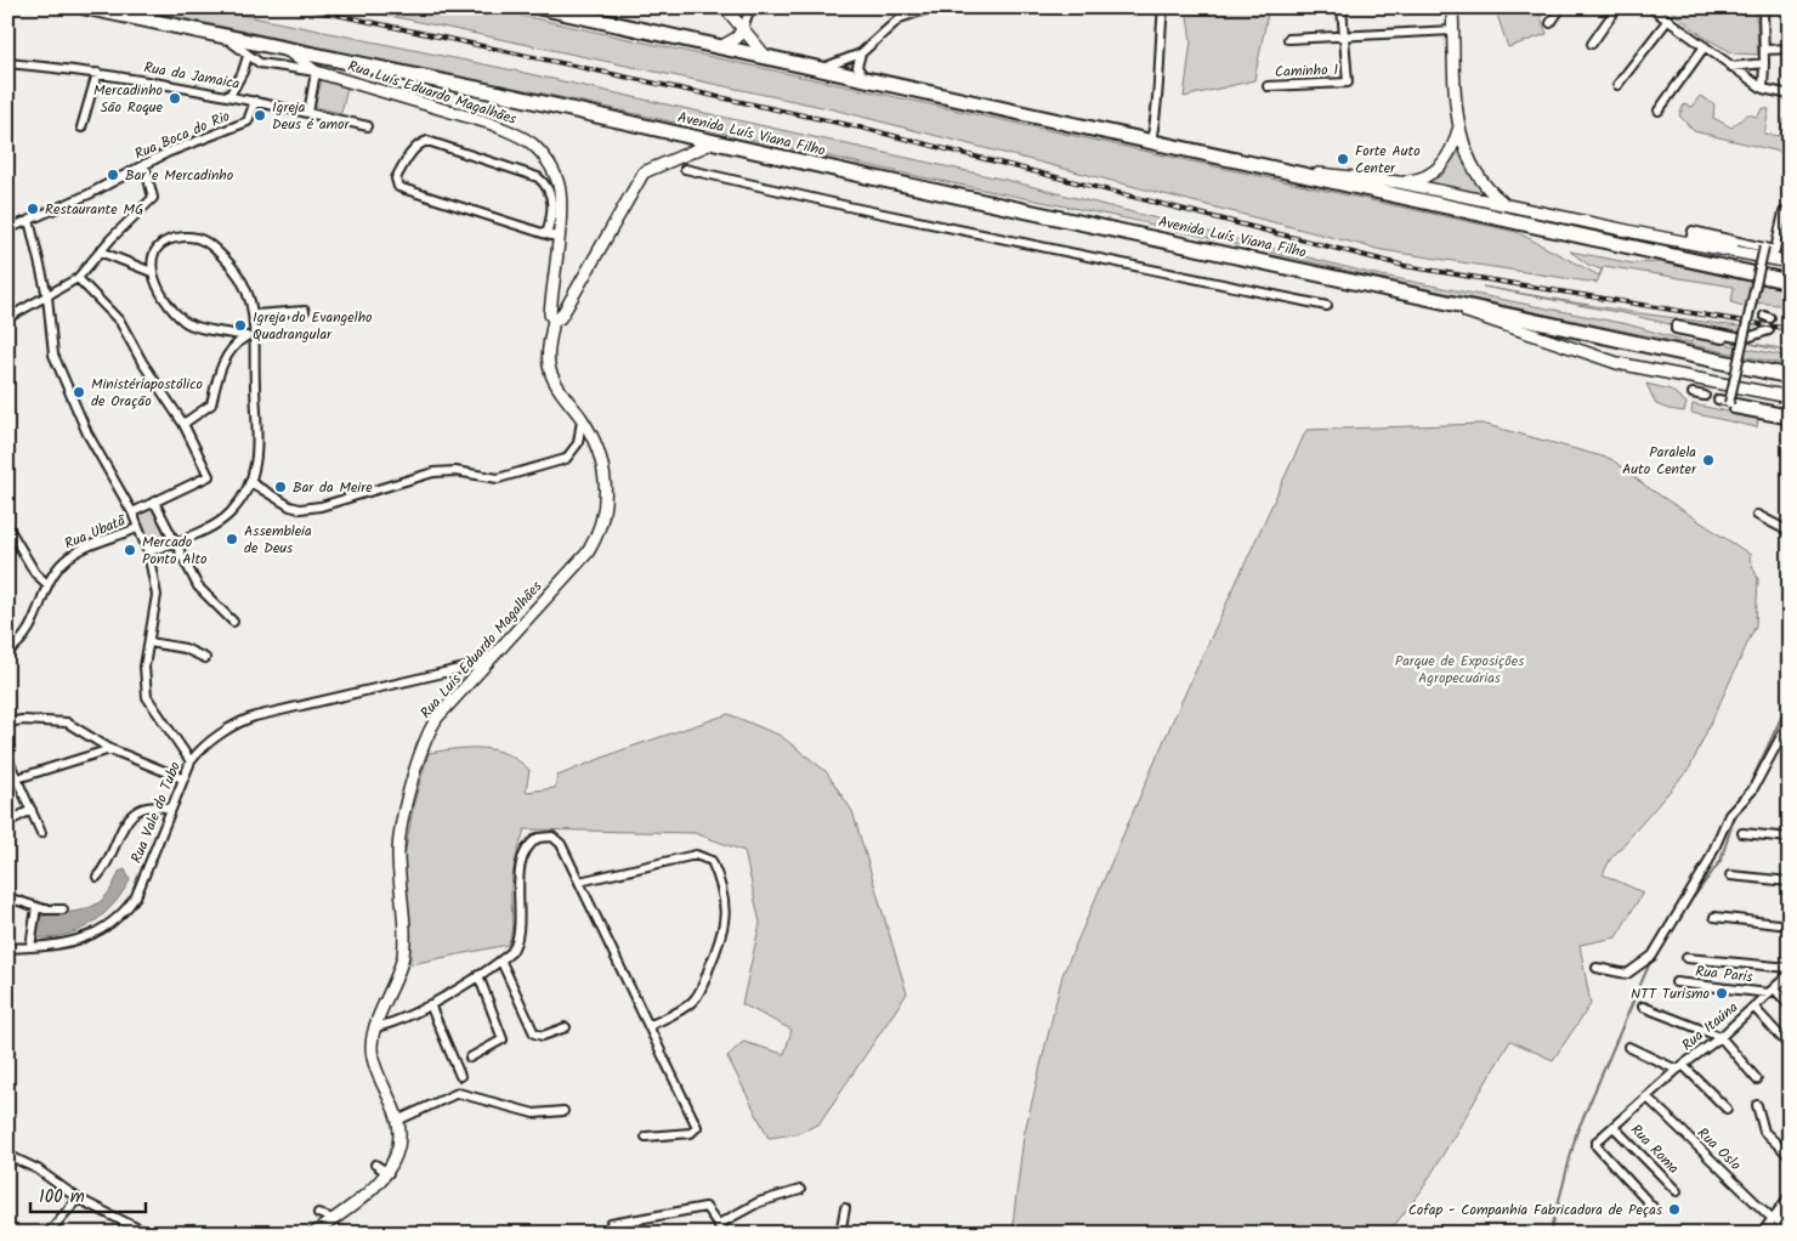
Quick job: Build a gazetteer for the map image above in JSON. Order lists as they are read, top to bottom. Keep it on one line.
{"streets":{"highway":["Avenida Luís Viana Filho"],"main road":["Rua Luís Eduardo Magalhães"],"street":["Caminho 1","Rua da Jamaica","Rua Boca do Rio","Rua Ubatã","Rua Vale do Tubo","Rua Paris","Rua Itaúna","Rua Roma","Rua Oslo"]},"crossings":[["Rua da Jamaica","Rua Boca do Rio"],["Rua Luís Eduardo Magalhães","Avenida Luís Viana Filho"],["Rua Luís Eduardo Magalhães","Rua Vale do Tubo"],["Rua Paris","Rua Itaúna"],["Rua Itaúna","Rua Roma"],["Rua Itaúna","Rua Oslo"]],"parks":["Parque de Exposições Agropecuárias"],"places":["Mercadinho São Roque","Igreja Deus é amor","Forte Auto Center","Bar e Mercadinho","Restaurante MG","Igreja do Evangelho Quadrangular","Ministériapostólico de Oração","Paralela Auto Center","Bar da Meire","Assembleia de Deus","Mercado Ponto Alto","NTT Turismo","Cofap - Companhia Fabricadora de Peças"],"scale_bar":"100 m"}
